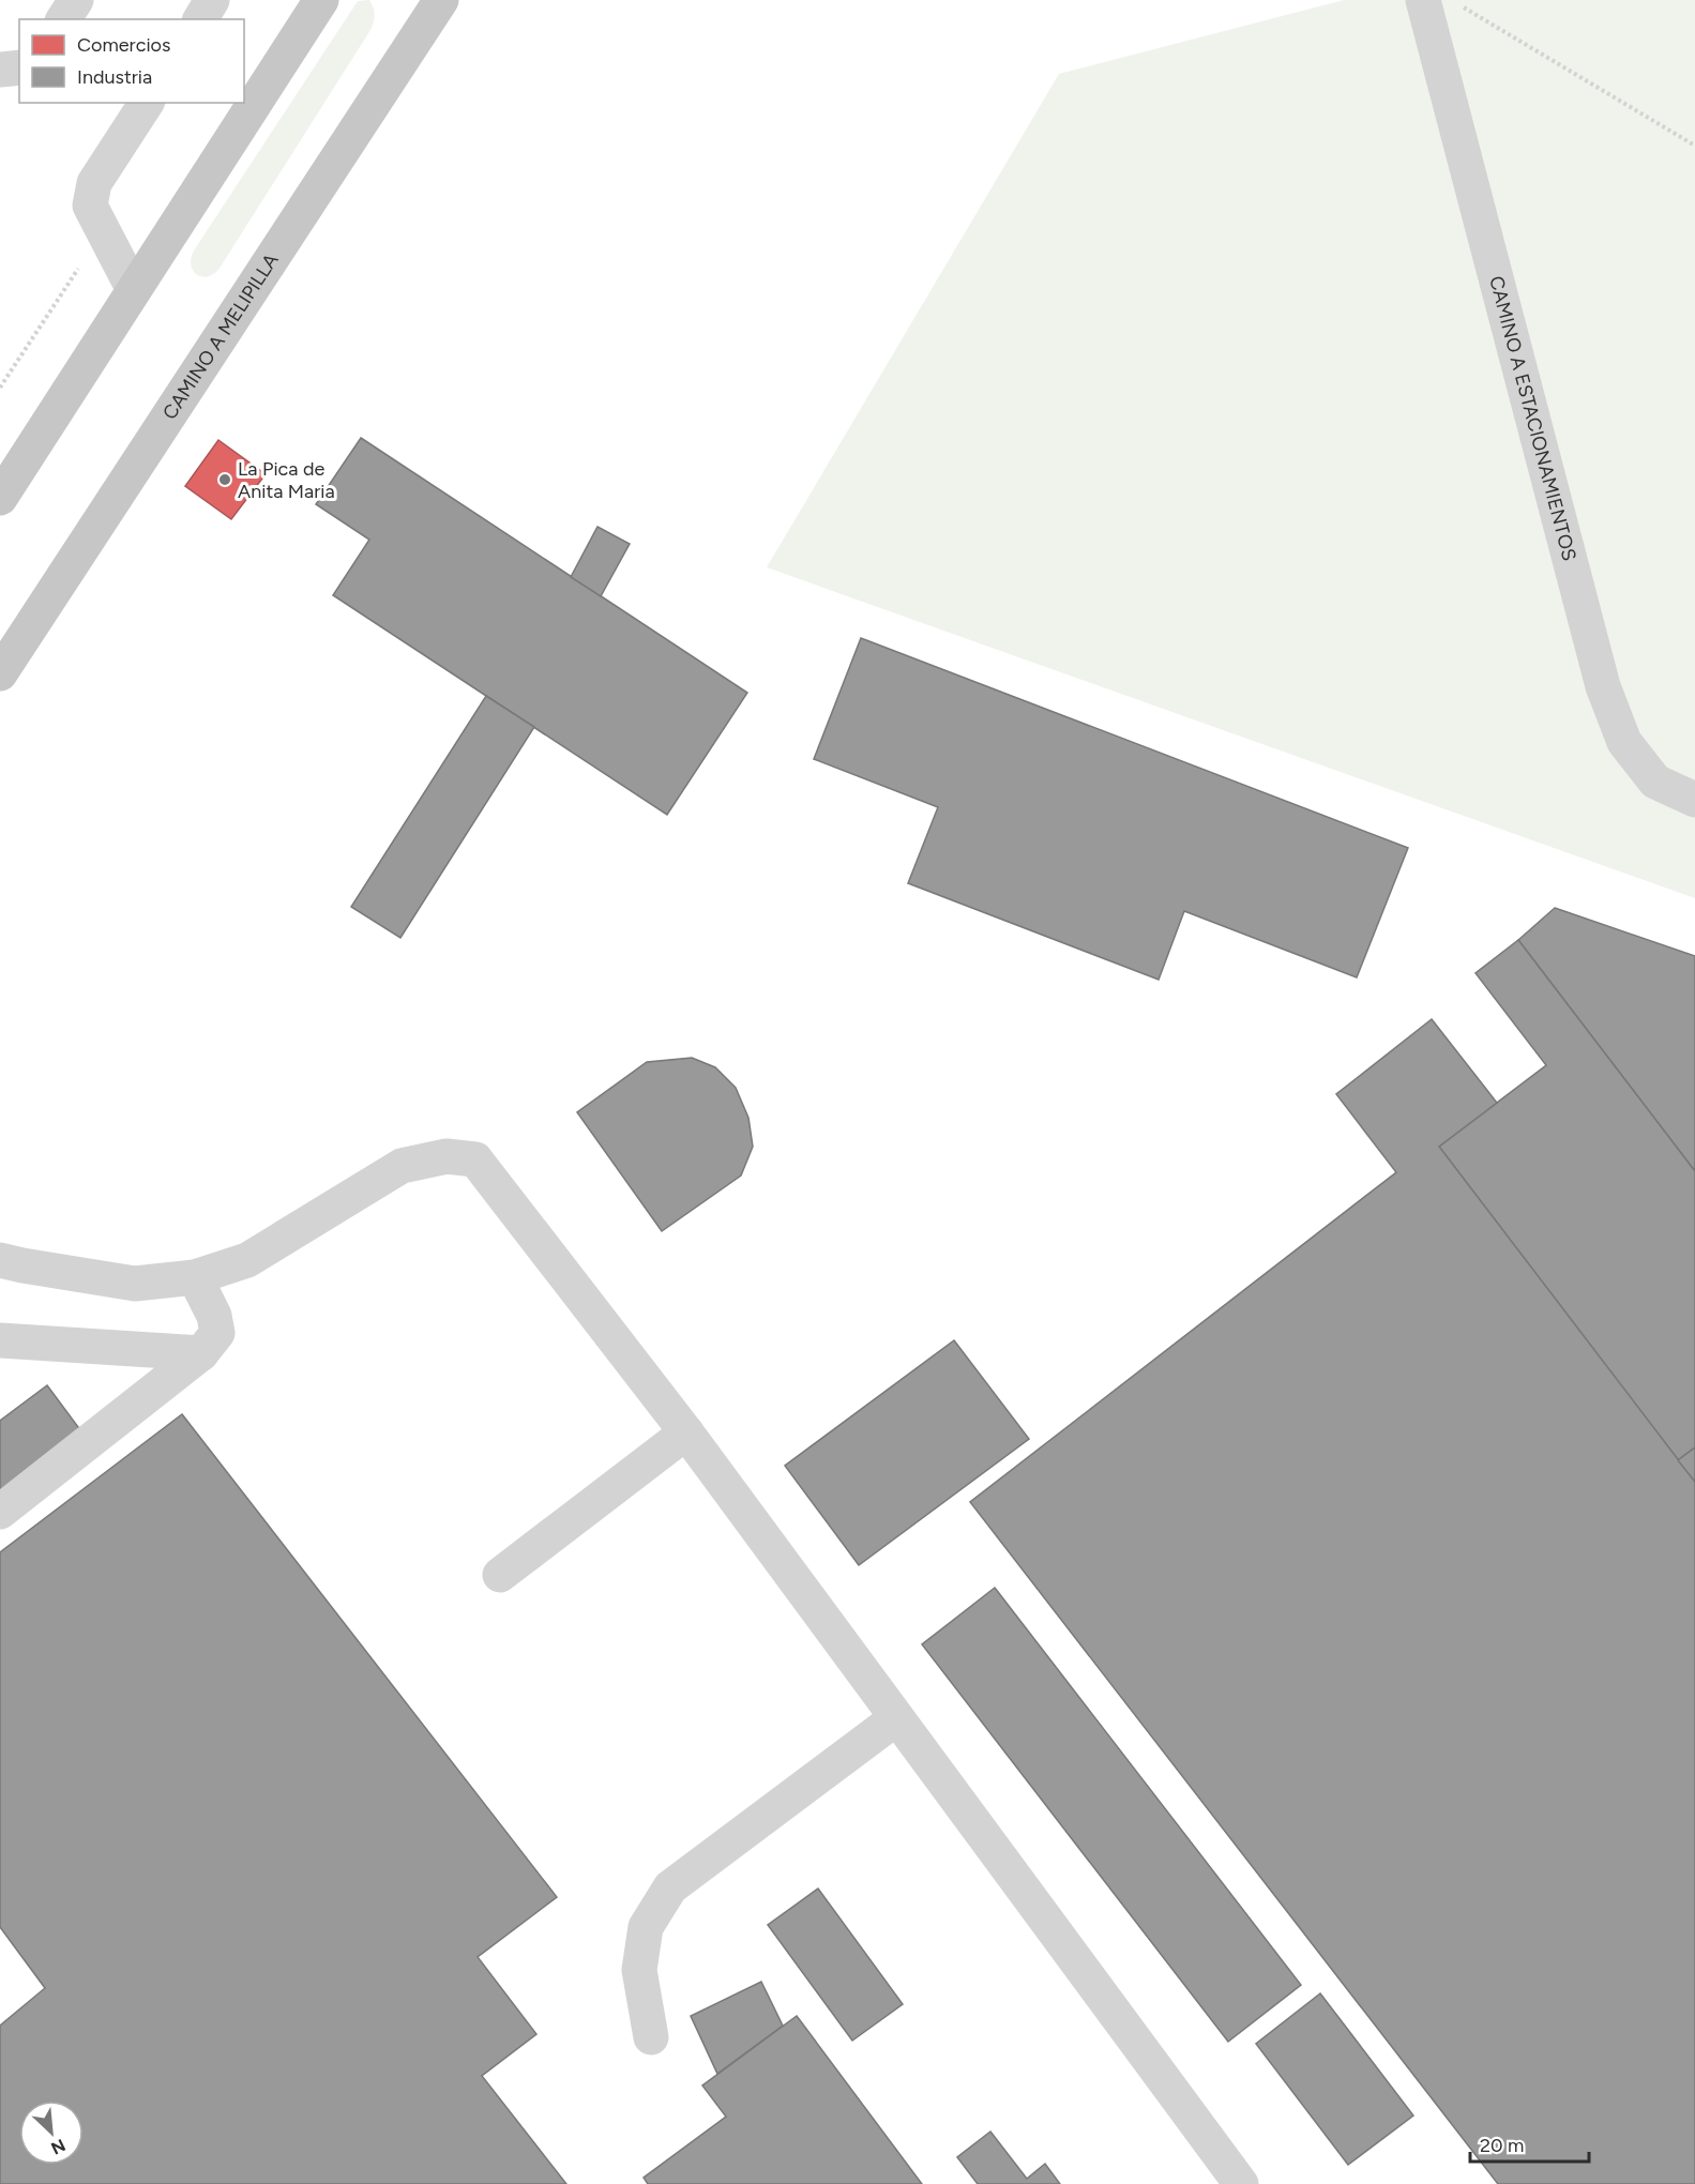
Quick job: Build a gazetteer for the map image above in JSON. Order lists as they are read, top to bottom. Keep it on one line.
{"streets":{"main road":["CAMINO A MELIPILLA"],"lane":["CAMINO A ESTACIONAMIENTOS"]},"places":["La Pica de Anita Maria"],"legend":["Comercios","Industria"],"scale_bar":"20 m","north":"bottom right"}
